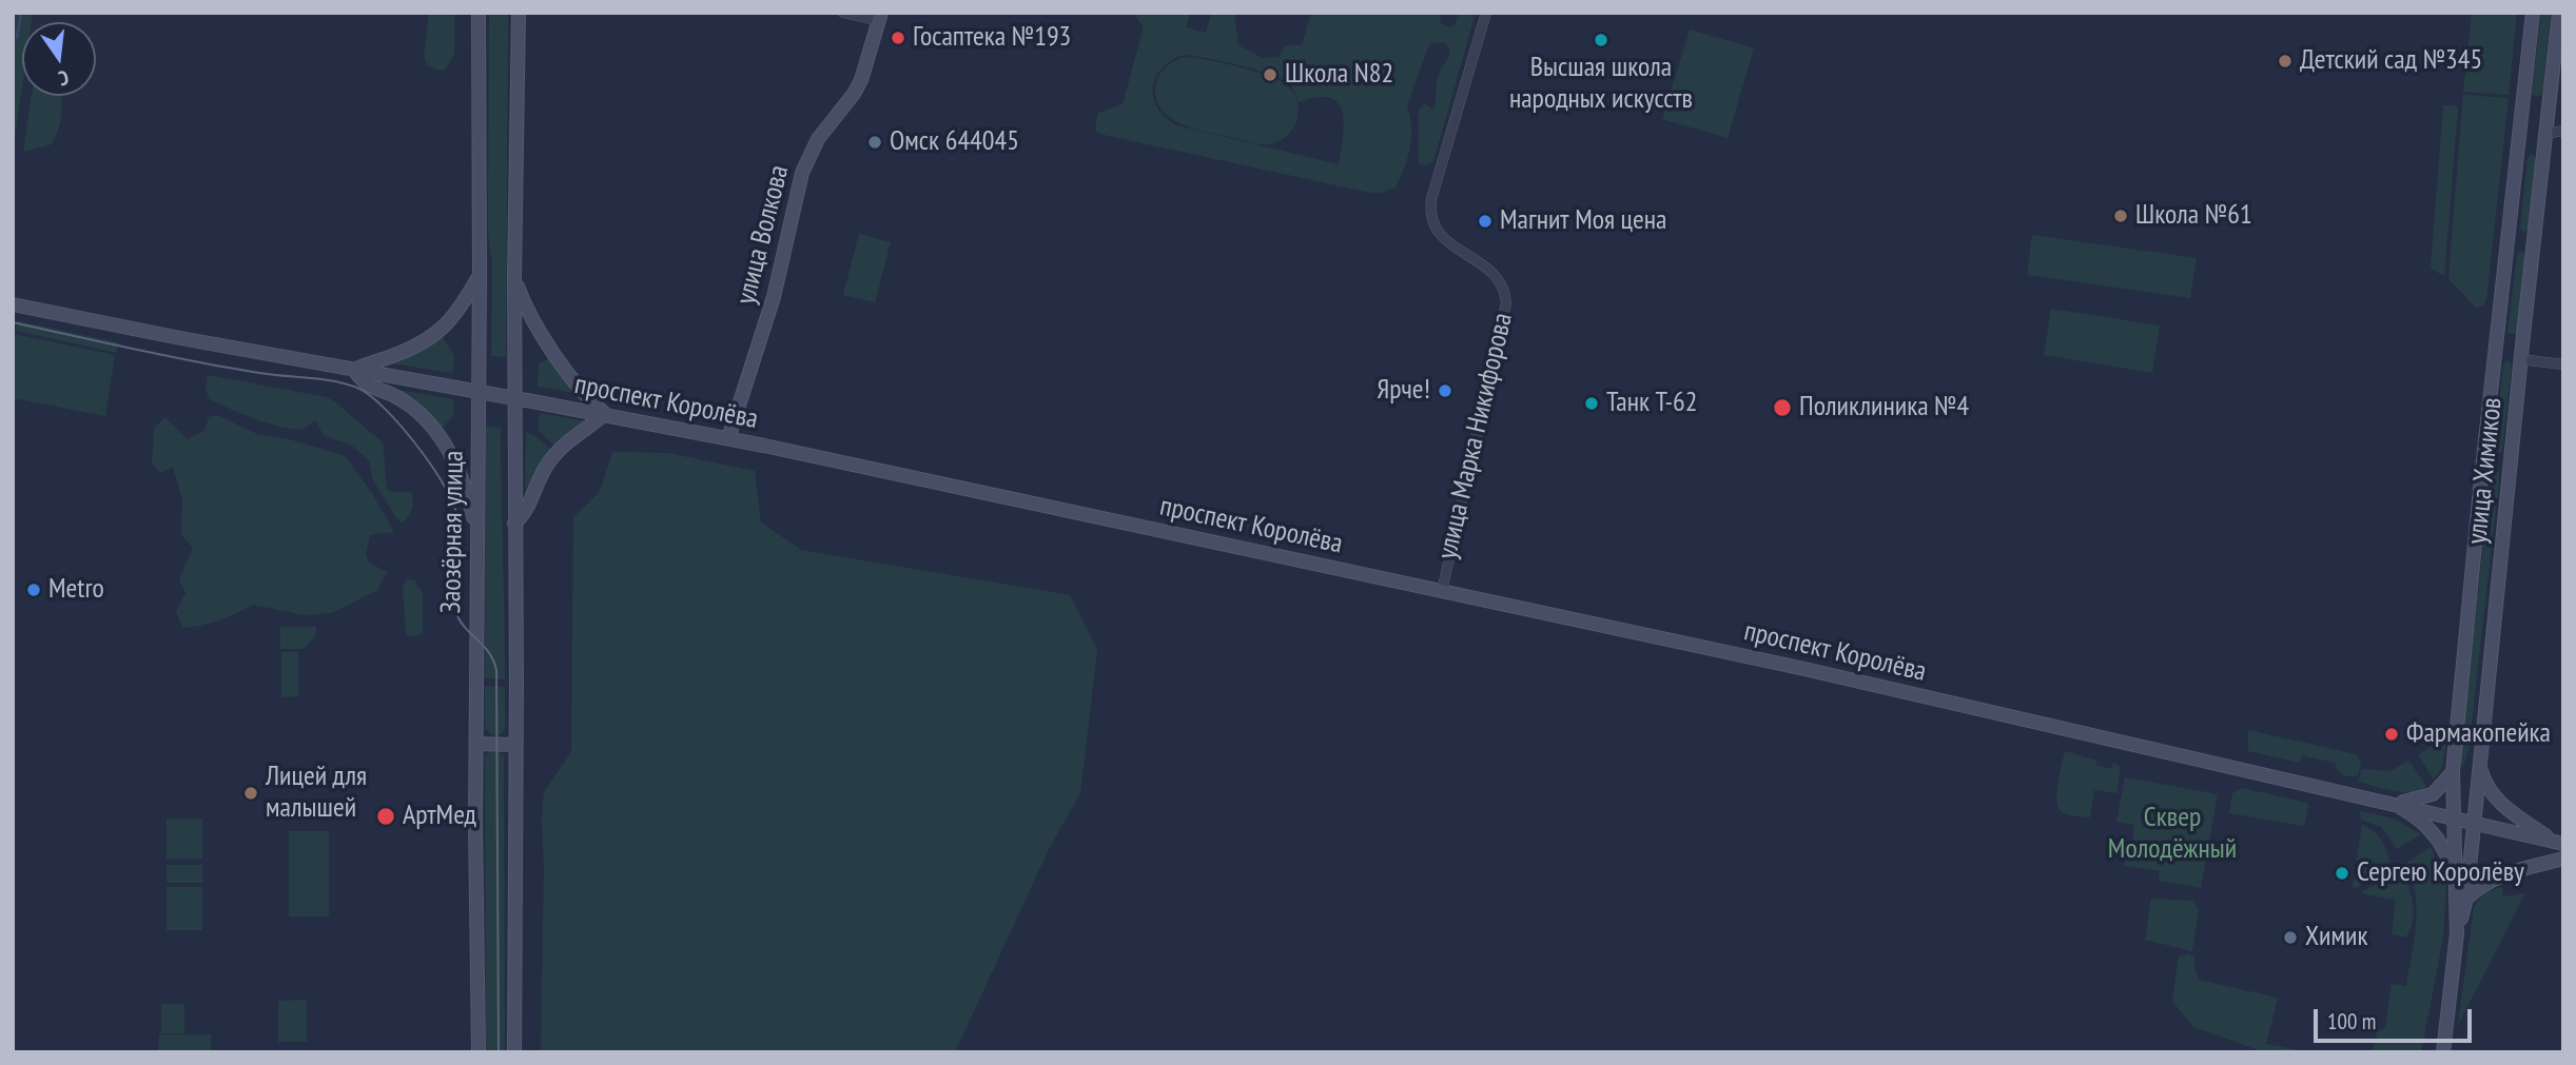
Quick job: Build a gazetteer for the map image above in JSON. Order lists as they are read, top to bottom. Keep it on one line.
{"streets":{"main road":["улица Волкова","проспект Королёва","улица Химиков","Заозёрная улица"],"street":["улица Марка Никифорова"]},"crossings":[["улица Волкова","проспект Королёва"],["проспект Королёва","улица Марка Никифорова"],["проспект Королёва","улица Химиков"],["проспект Королёва","Заозёрная улица"]],"parks":["Сквер Молодёжный"],"places":["Госаптека №193","Высшая школа народных искусств","Детский сад №345","Школа N82","Омск 644045","Школа №61","Магнит Моя цена","Ярче!","Танк Т-62","Поликлиника №4","Metro","Фармакопейка","Лицей для малышей","АртМед","Сергею Королёву","Химик"],"scale_bar":"100 m","north":"bottom"}
